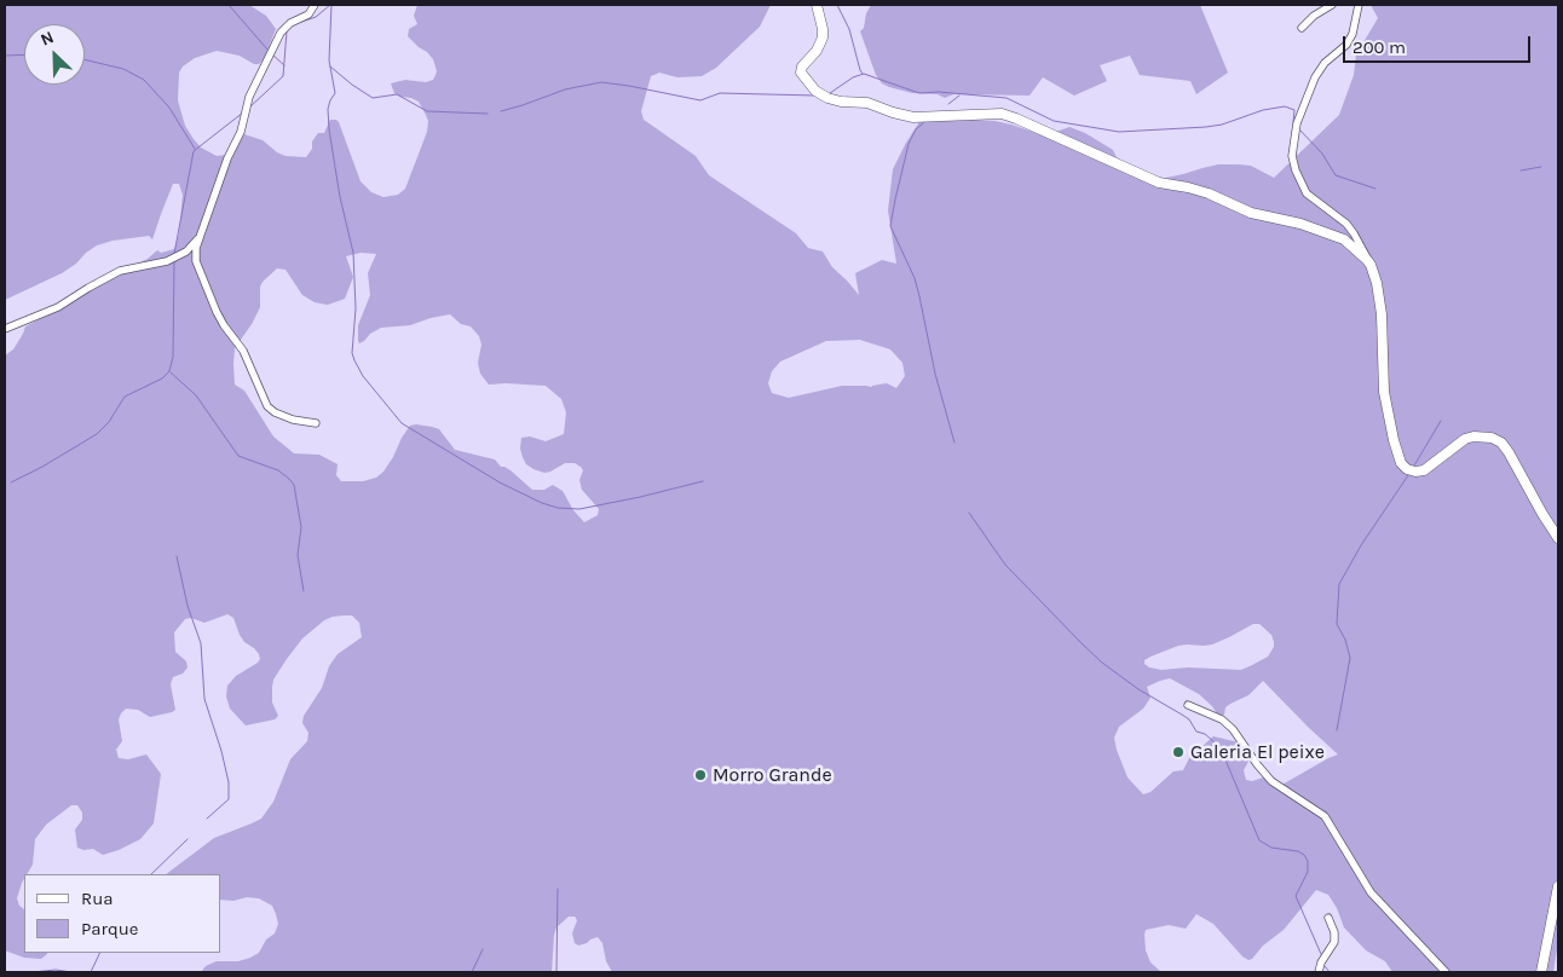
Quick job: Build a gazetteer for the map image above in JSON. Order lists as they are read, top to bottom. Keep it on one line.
{"places":["Galeria El peixe","Morro Grande"],"legend":["Rua","Parque"],"scale_bar":"200 m","north":"top left"}
